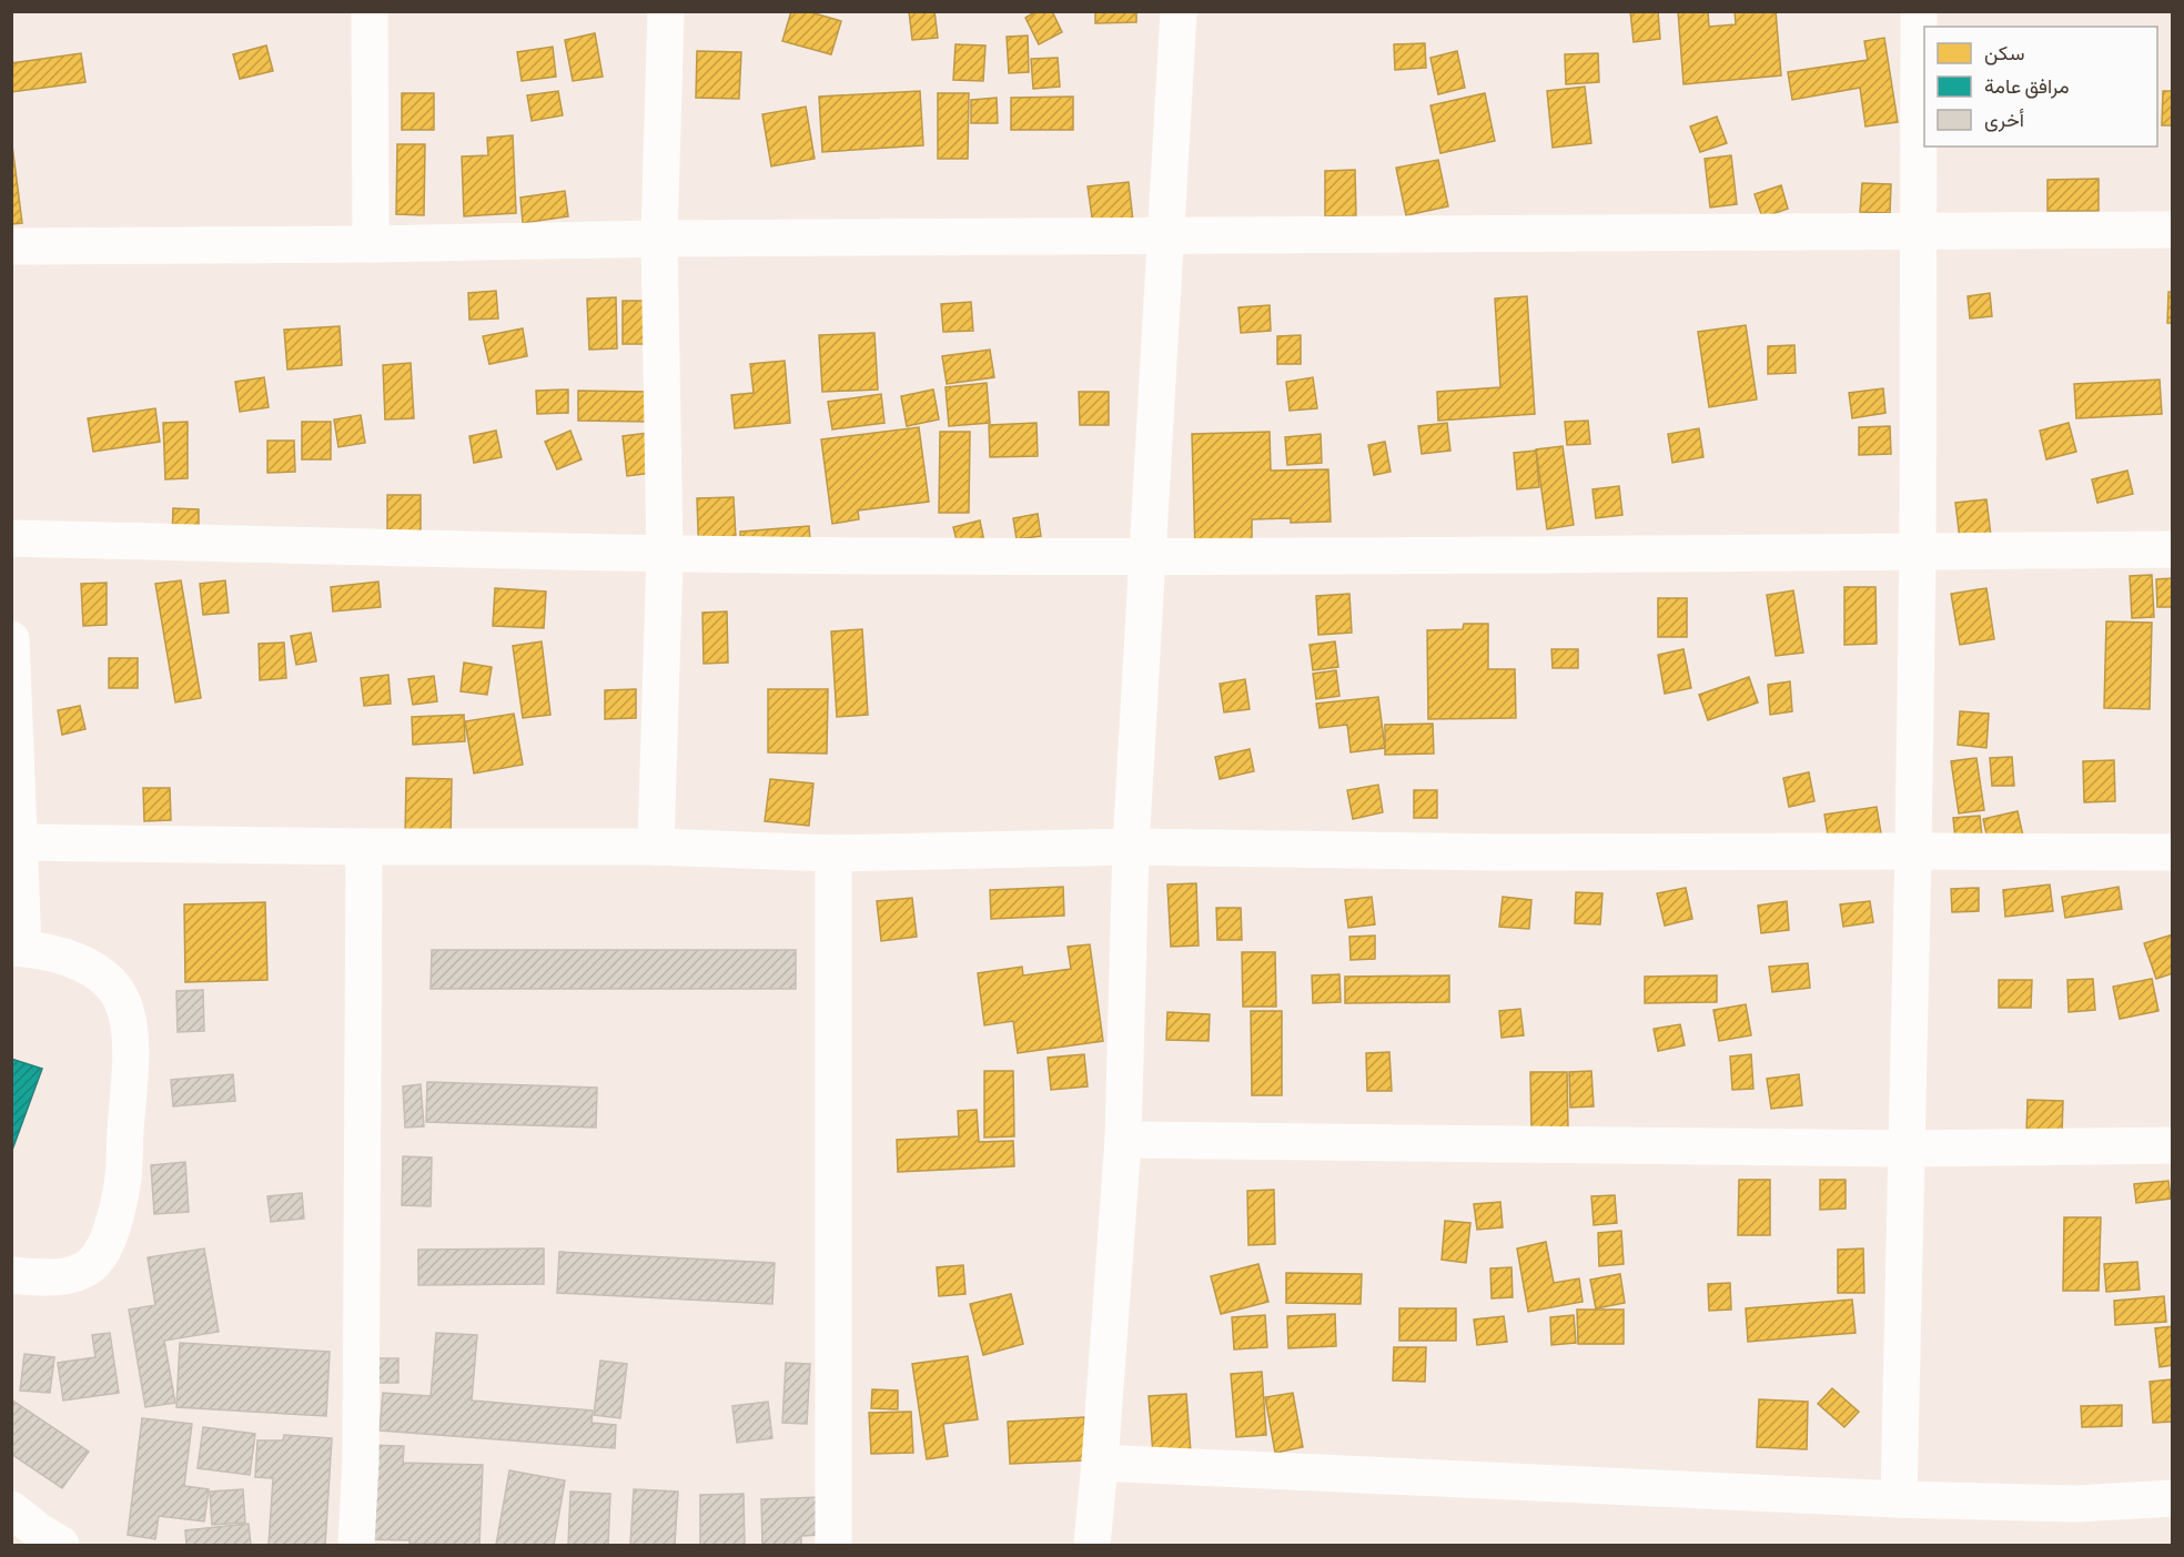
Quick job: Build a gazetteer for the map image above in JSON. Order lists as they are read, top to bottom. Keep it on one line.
{"legend":["سكن","مرافق عامة","أخرى"]}
